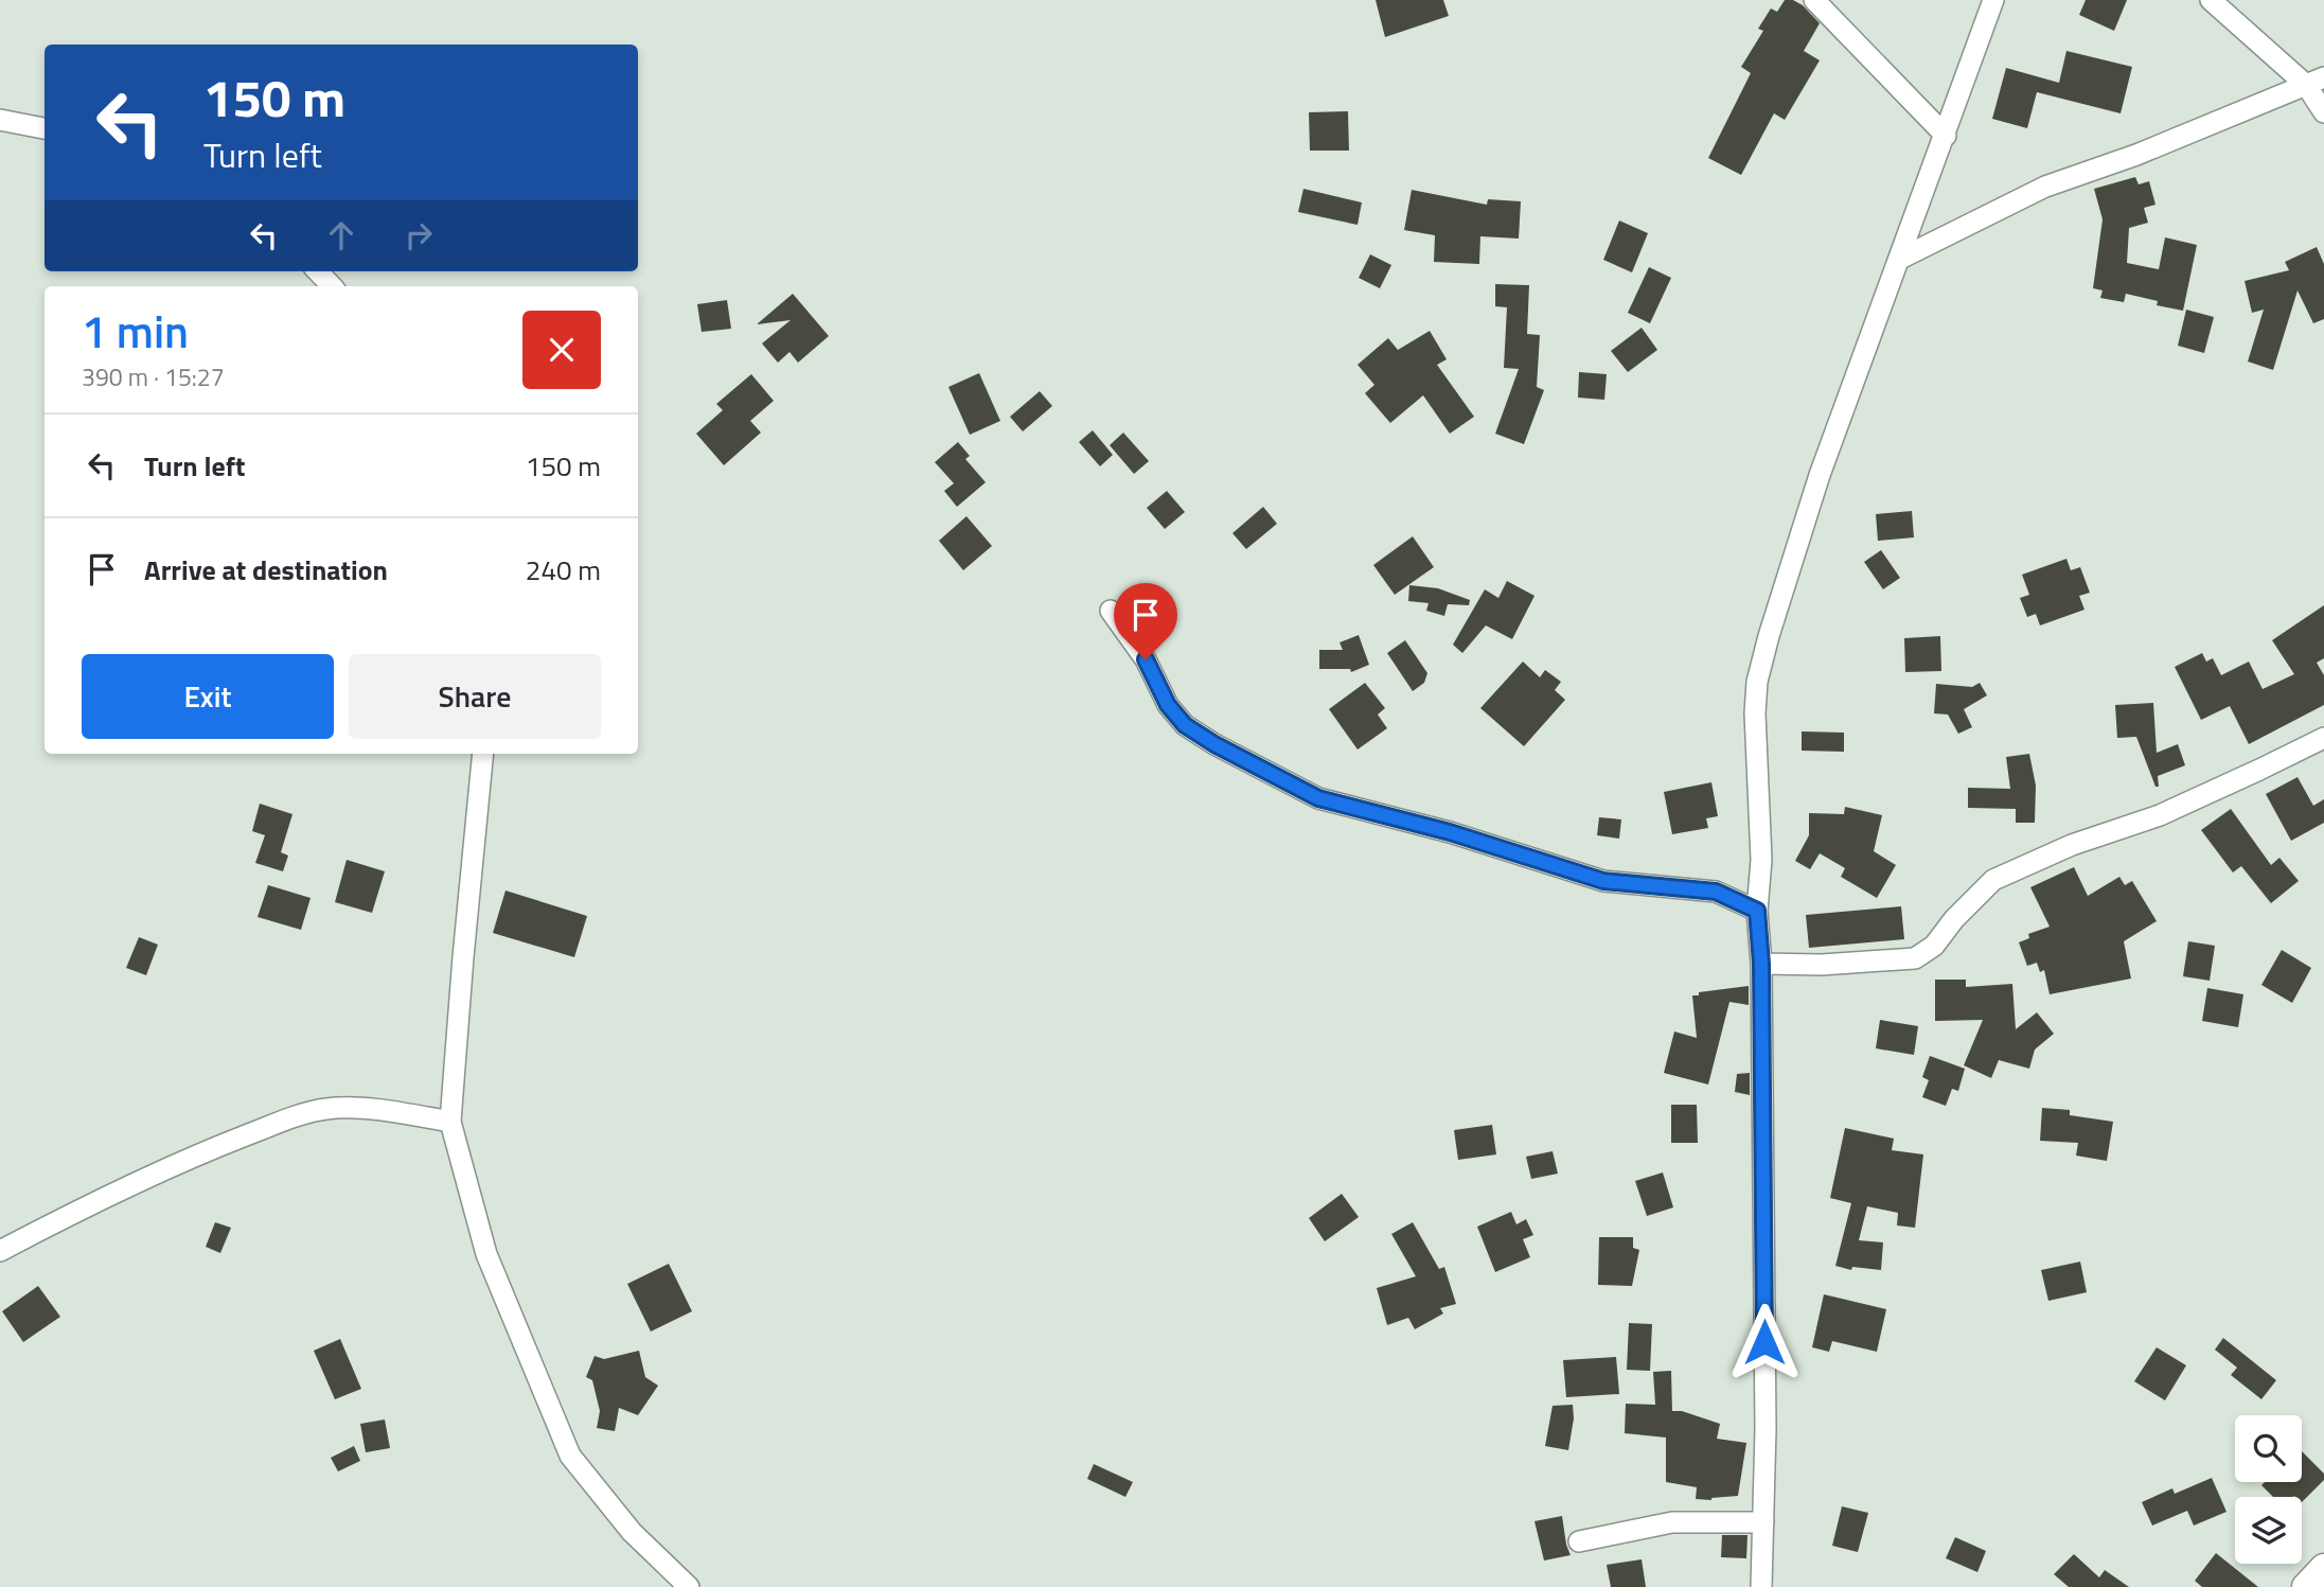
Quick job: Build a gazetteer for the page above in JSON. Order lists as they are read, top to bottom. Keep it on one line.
{"page":{"turn":["150 m","Turn left"],"heading":["1 min","390 m · 15:27"],"list":[{"name":"Turn left","value":"150 m"},{"name":"Arrive at destination","value":"240 m"}],"buttons":["Exit","Share"]}}
